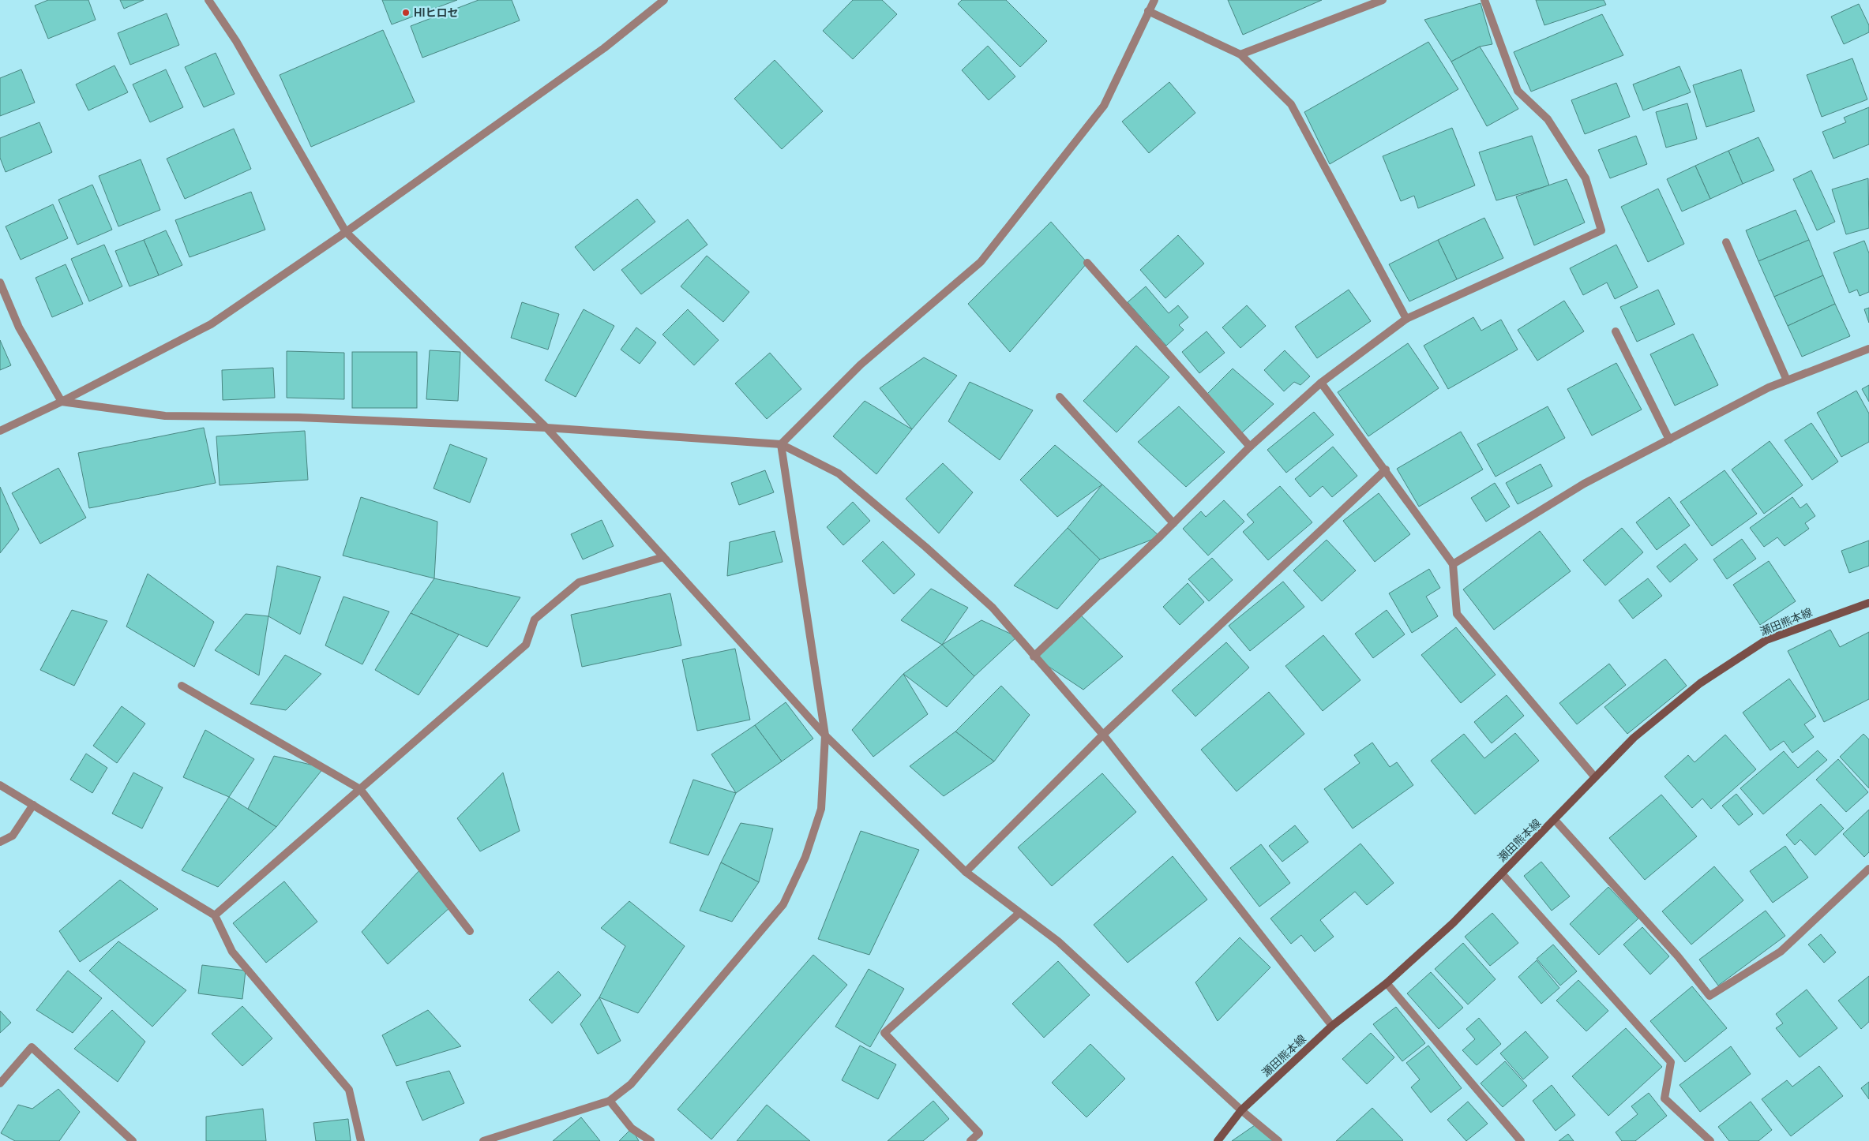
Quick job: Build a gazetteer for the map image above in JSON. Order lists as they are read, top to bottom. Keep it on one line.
{"streets":{"main road":["瀬田熊本線"]},"places":["HIヒロセ"]}
